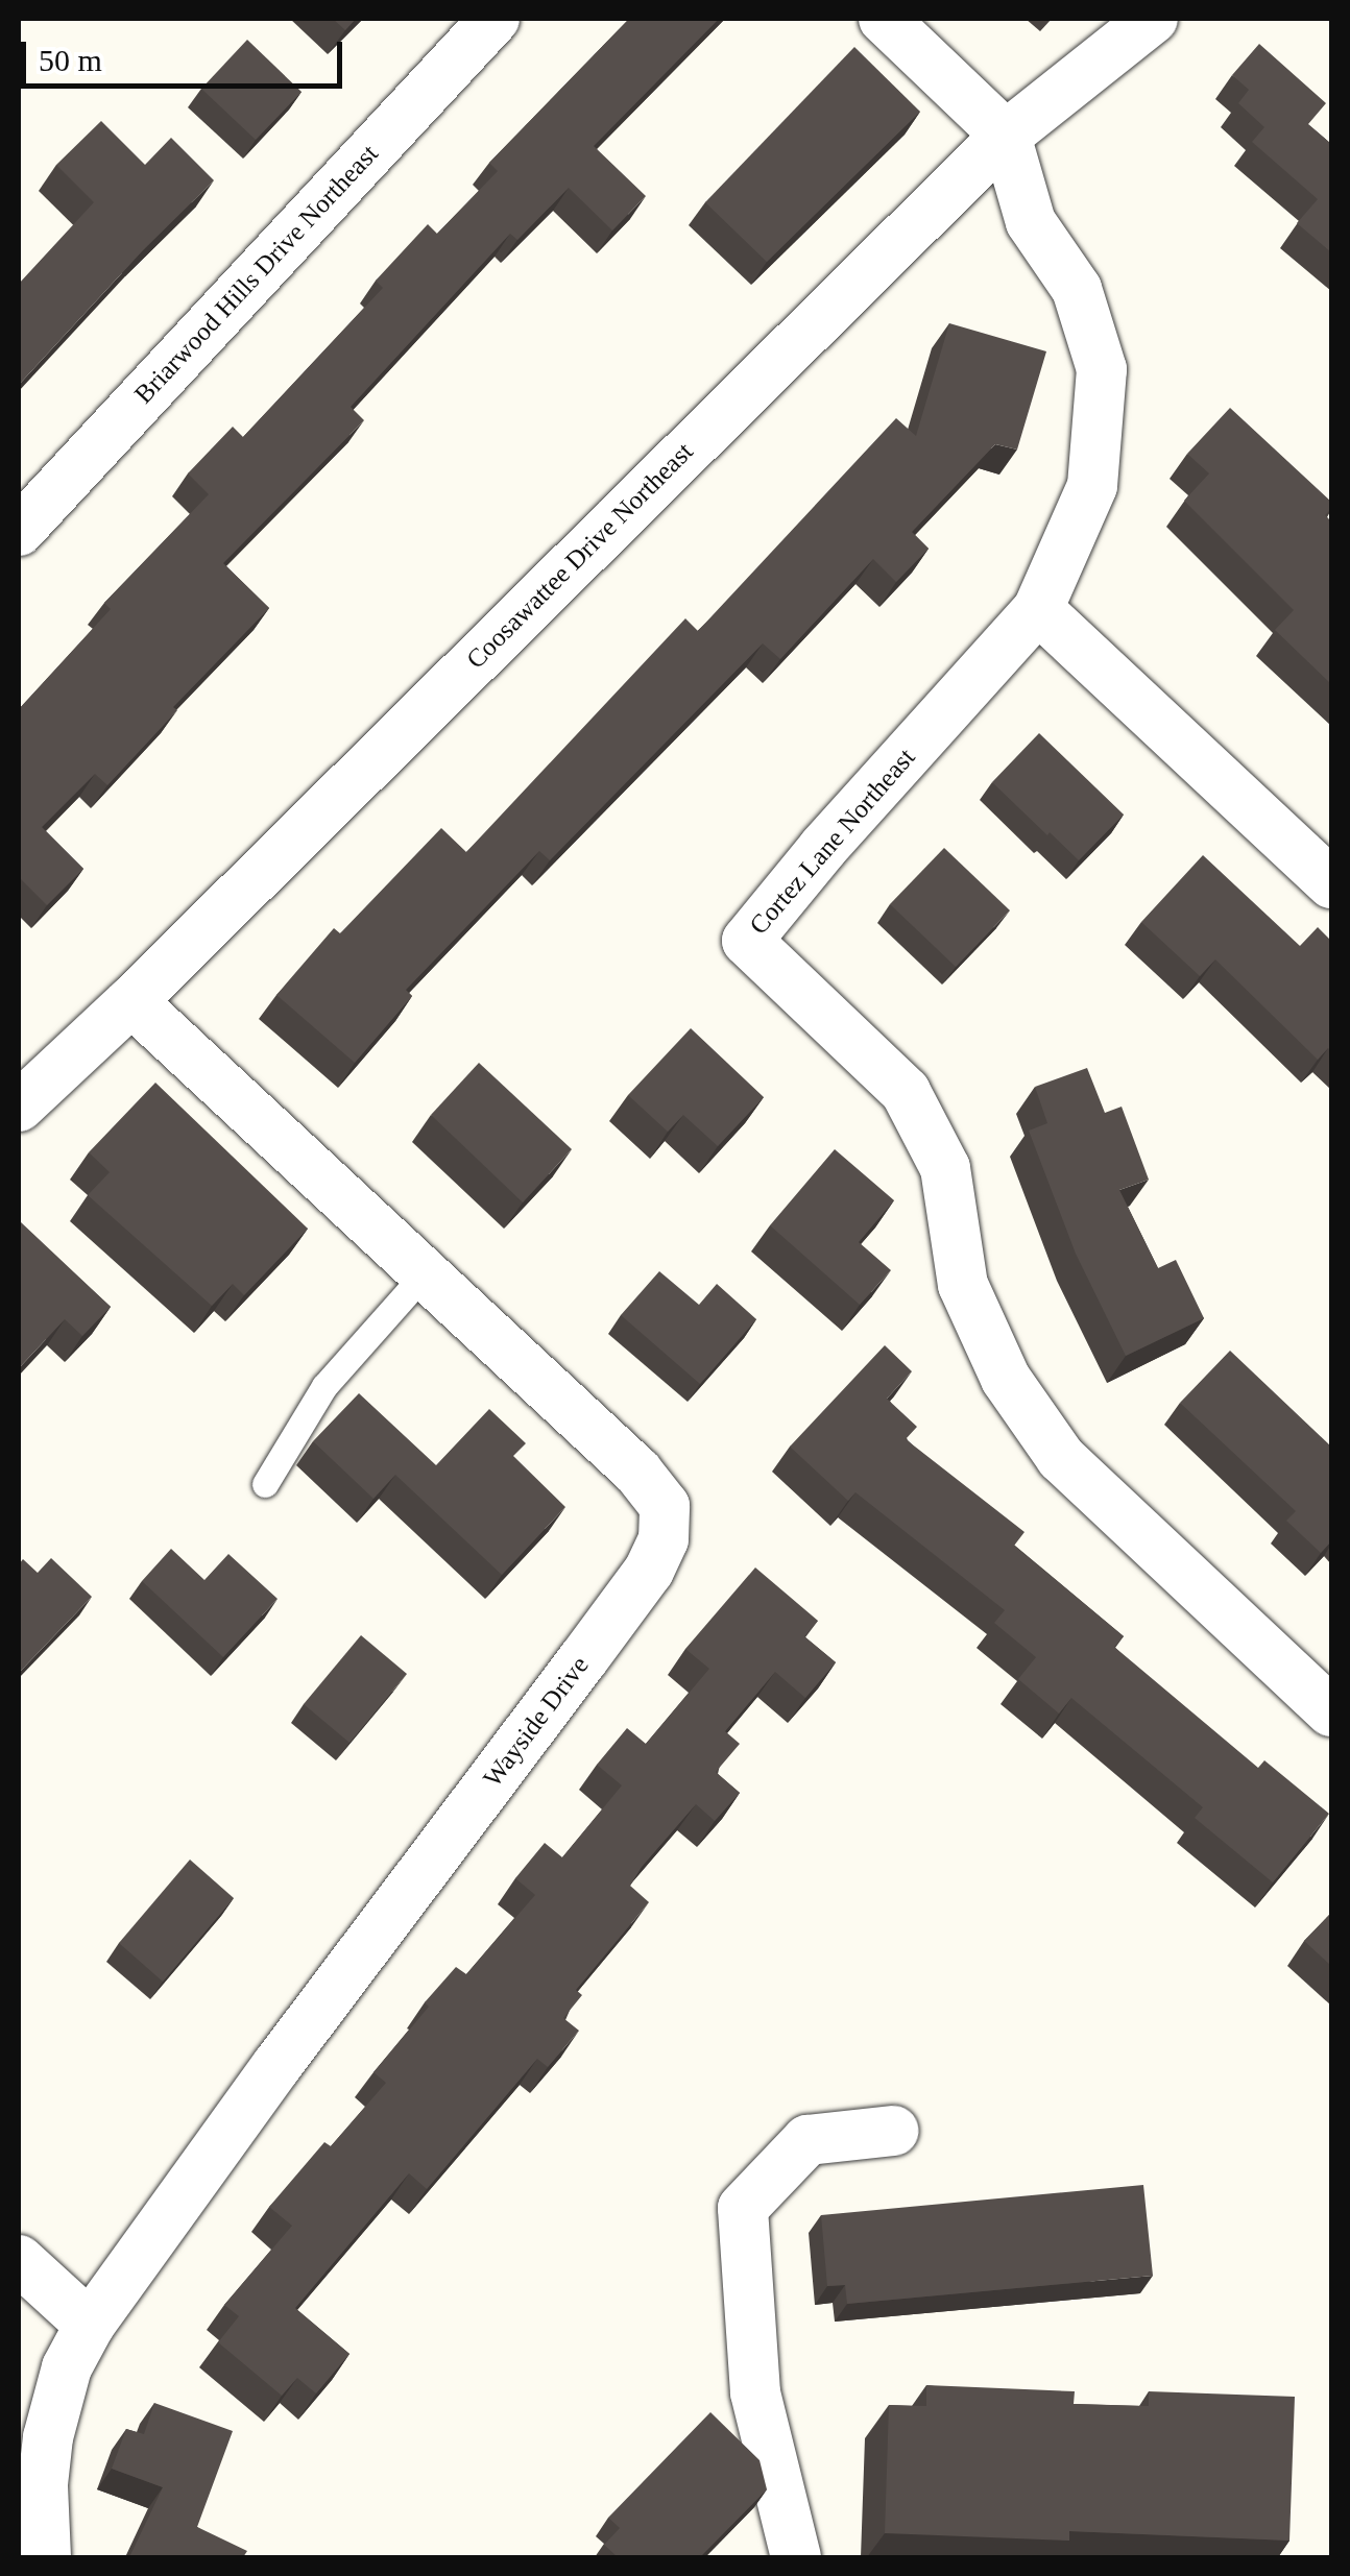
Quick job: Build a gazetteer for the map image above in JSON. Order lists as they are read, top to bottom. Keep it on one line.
{"streets":{"street":["Briarwood Hills Drive Northeast","Coosawattee Drive Northeast","Cortez Lane Northeast","Wayside Drive"]},"crossings":[["Coosawattee Drive Northeast","Wayside Drive"]],"scale_bar":"50 m"}
